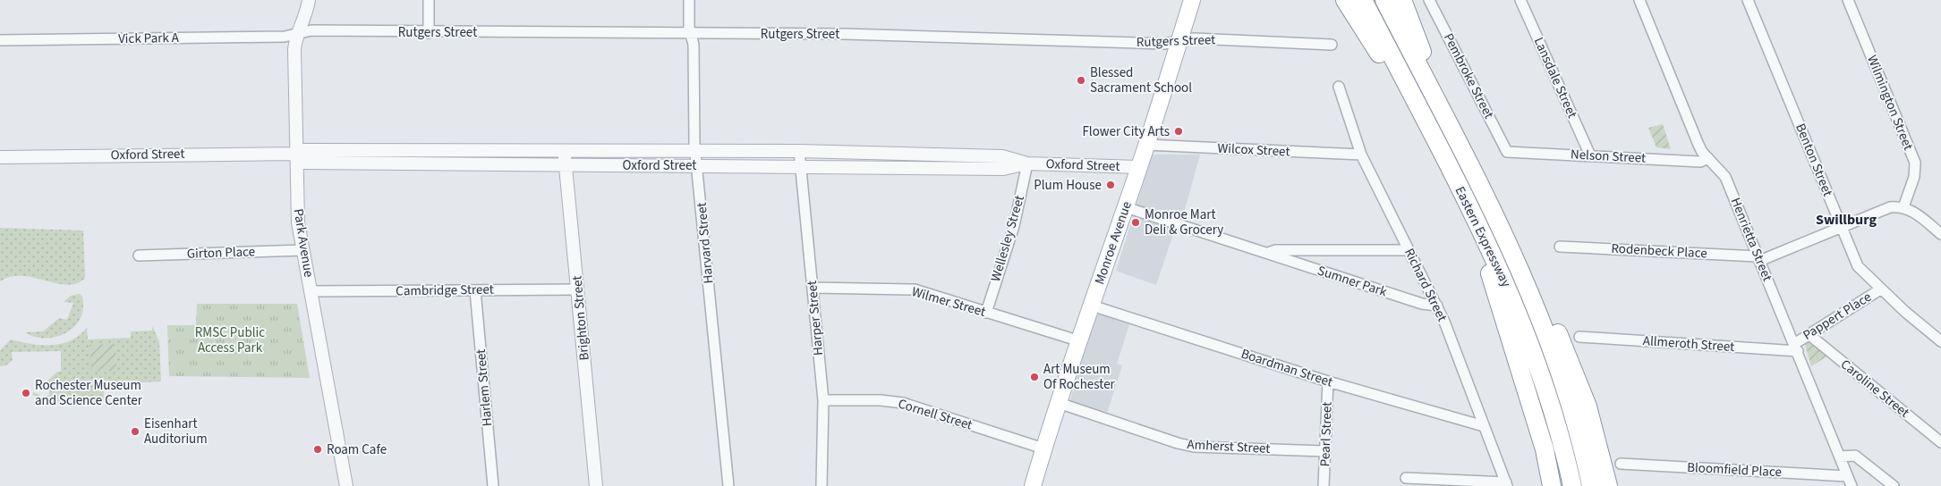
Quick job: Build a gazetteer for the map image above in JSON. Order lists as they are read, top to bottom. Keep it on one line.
{"streets":{"highway":["Eastern Expressway"],"main road":["Monroe Avenue"],"street":["Rutgers Street","Vick Park A","Pembroke Street","Lansdale Street","Wilmington Street","Wilcox Street","Oxford Street","Nelson Street","Benton Street","Wellesley Street","Henrietta Street","Park Avenue","Harvard Street","Rodenbeck Place","Girton Place","Sumner Park","Richard Street","Cambridge Street","Wilmer Street","Pappert Place","Brighton Street","Harper Street","Allmeroth Street","Boardman Street","Harlem Street","Caroline Street","Cornell Street","Pearl Street","Amherst Street","Bloomfield Place"]},"crossings":[["Rutgers Street","Vick Park A"],["Rutgers Street","Park Avenue"],["Rutgers Street","Harvard Street"],["Rutgers Street","Monroe Avenue"],["Vick Park A","Park Avenue"],["Pembroke Street","Nelson Street"],["Lansdale Street","Nelson Street"],["Wilcox Street","Monroe Avenue"],["Wilcox Street","Richard Street"],["Oxford Street","Wellesley Street"],["Oxford Street","Park Avenue"],["Oxford Street","Harvard Street"],["Oxford Street","Monroe Avenue"],["Oxford Street","Brighton Street"],["Oxford Street","Harper Street"],["Nelson Street","Henrietta Street"],["Benton Street","Pappert Place"],["Wellesley Street","Wilmer Street"],["Henrietta Street","Rodenbeck Place"],["Henrietta Street","Pappert Place"],["Henrietta Street","Allmeroth Street"],["Henrietta Street","Bloomfield Place"],["Park Avenue","Girton Place"],["Park Avenue","Cambridge Street"],["Monroe Avenue","Sumner Park"],["Monroe Avenue","Wilmer Street"],["Monroe Avenue","Boardman Street"],["Monroe Avenue","Cornell Street"],["Monroe Avenue","Amherst Street"],["Sumner Park","Richard Street"],["Richard Street","Boardman Street"],["Cambridge Street","Brighton Street"],["Cambridge Street","Harlem Street"],["Wilmer Street","Harper Street"],["Pappert Place","Allmeroth Street"],["Pappert Place","Caroline Street"],["Harper Street","Cornell Street"],["Boardman Street","Pearl Street"],["Pearl Street","Amherst Street"]],"districts":["Swillburg"],"parks":["RMSC Public Access Park"],"places":["Blessed Sacrament School","Flower City Arts","Plum House","Monroe Mart Deli & Grocery","Art Museum Of Rochester","Rochester Museum and Science Center","Eisenhart Auditorium","Roam Cafe"]}
